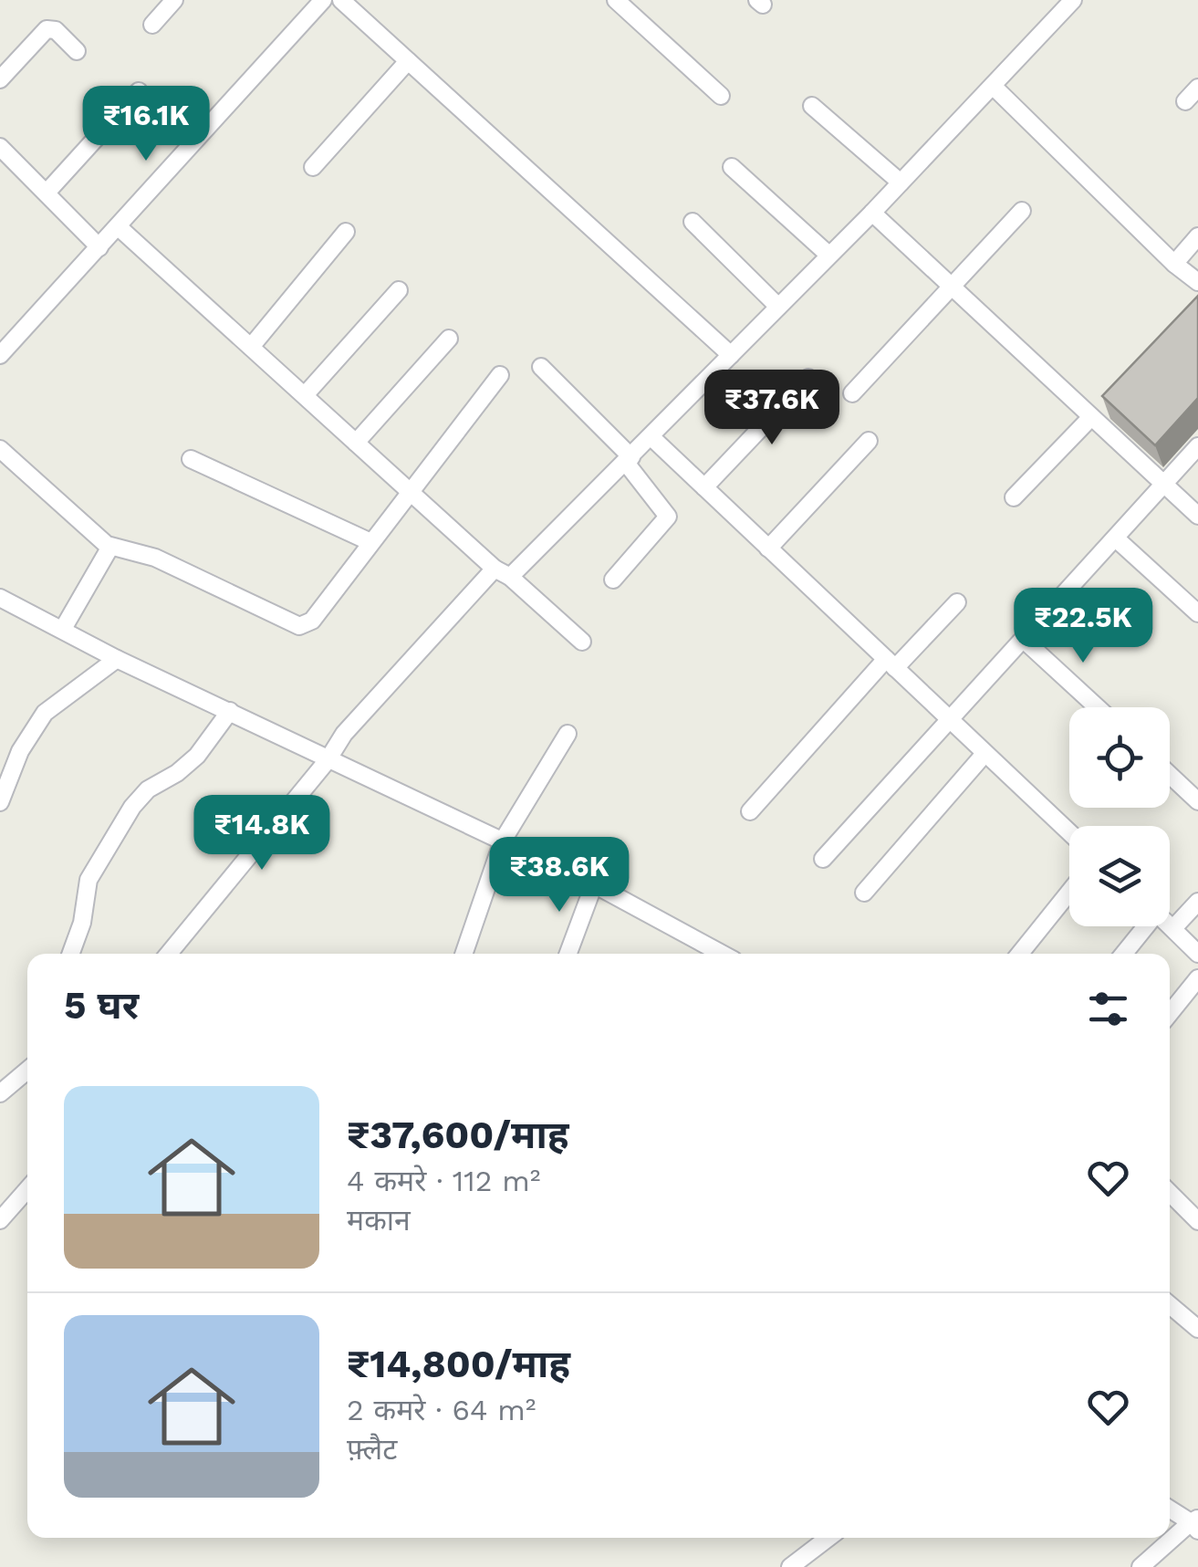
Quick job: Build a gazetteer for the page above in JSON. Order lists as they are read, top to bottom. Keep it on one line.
{"page":{"price":["₹16.1K","₹37.6K","₹22.5K","₹14.8K","₹38.6K"],"heading":"5 घर","list":[{"name":"₹37,600/माह","note":"4 कमरे · 112 m² · मकान"},{"name":"₹14,800/माह","note":"2 कमरे · 64 m² · फ़्लैट"}]}}
